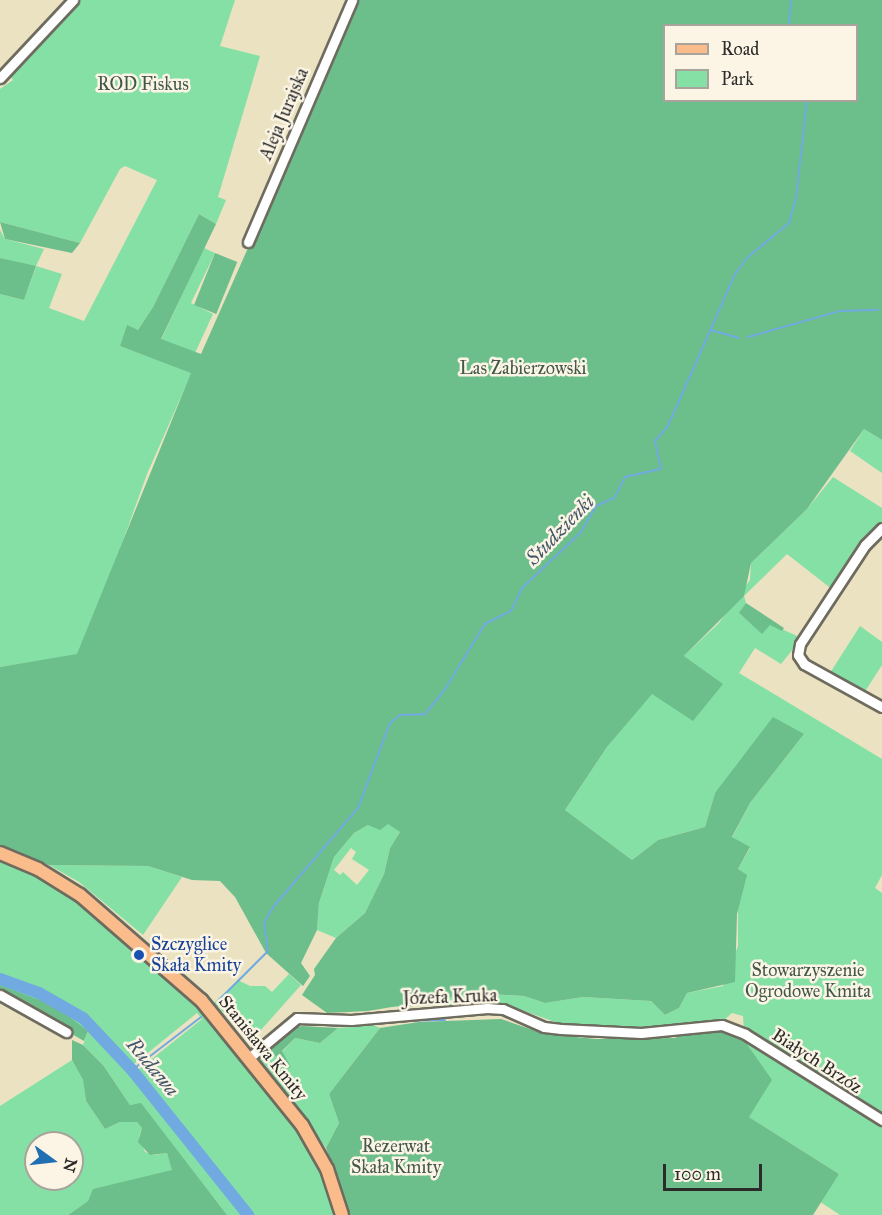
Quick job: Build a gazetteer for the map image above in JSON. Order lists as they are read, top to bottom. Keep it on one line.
{"streets":{"main road":["Stanisława Kmity"],"street":["Aleja Jurajska","Józefa Kruka","Białych Brzóz"]},"crossings":[["Józefa Kruka","Stanisława Kmity"],["Józefa Kruka","Białych Brzóz"]],"water":["Studzienki","Rudawa"],"parks":["ROD Fiskus","Las Zabierzowski","Stowarzyszenie Ogrodowe Kmita","Rezerwat Skała Kmity"],"places":["Szczyglice Skała Kmity"],"legend":["Road","Park"],"scale_bar":"100 m","north":"right"}
